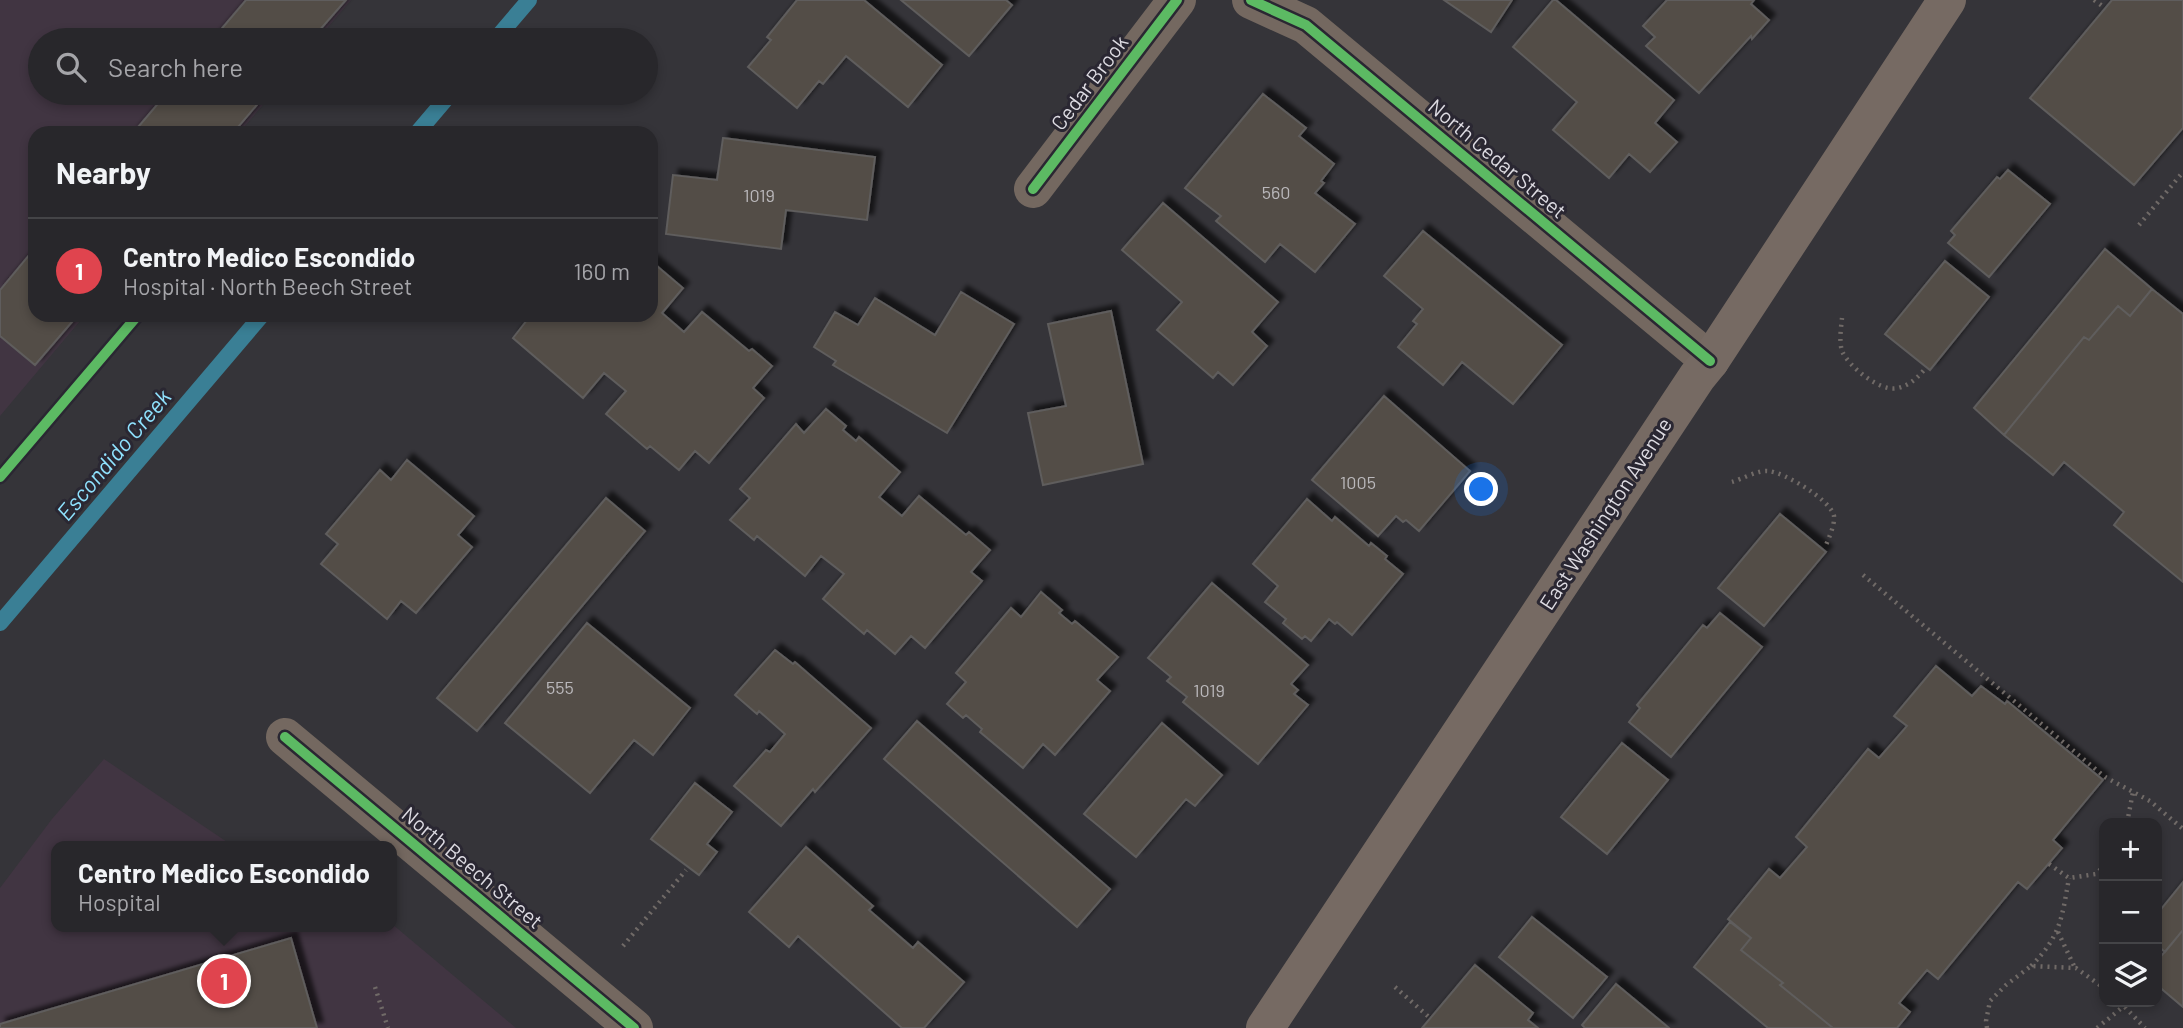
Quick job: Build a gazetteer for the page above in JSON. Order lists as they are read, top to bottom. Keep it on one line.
{"streets":{"main road":["East Washington Avenue"],"street":["Cedar Brook","North Cedar Street","North Beech Street"]},"crossings":[["North Cedar Street","East Washington Avenue"]],"water":["Escondido Creek"],"house_numbers":["560","1019","1005","555","1019"],"page":{"search":"Search here","heading":"Nearby","list":[{"mark":"1","name":"Centro Medico Escondido","note":"Hospital · North Beech Street","value":"160 m"}],"map_buttons":["+","−"],"popup":["Centro Medico Escondido","Hospital"],"pins":"1"}}
